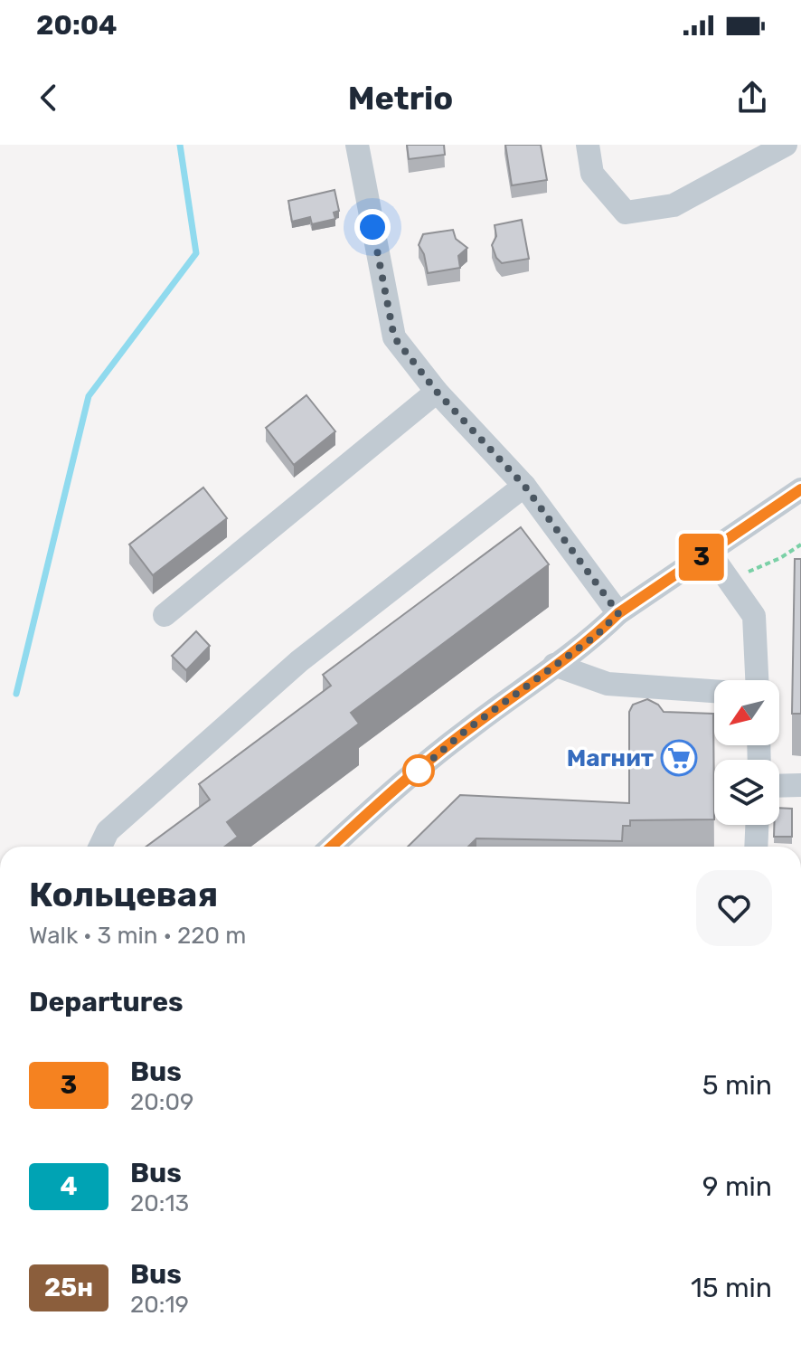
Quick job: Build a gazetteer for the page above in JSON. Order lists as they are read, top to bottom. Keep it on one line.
{"places":{"supermarket":["Магнит"]},"lines":["bus line 3"],"north":"bottom left","page":{"status":"20:04","header":"Metrio","on_map":"3","heading":[["Кольцевая","Walk · 3 min · 220 m"],"Departures"],"list":[{"mark":"3","name":"Bus","note":"20:09","value":"5 min"},{"mark":"4","name":"Bus","note":"20:13","value":"9 min"},{"mark":"25н","name":"Bus","note":"20:19","value":"15 min"}]}}
